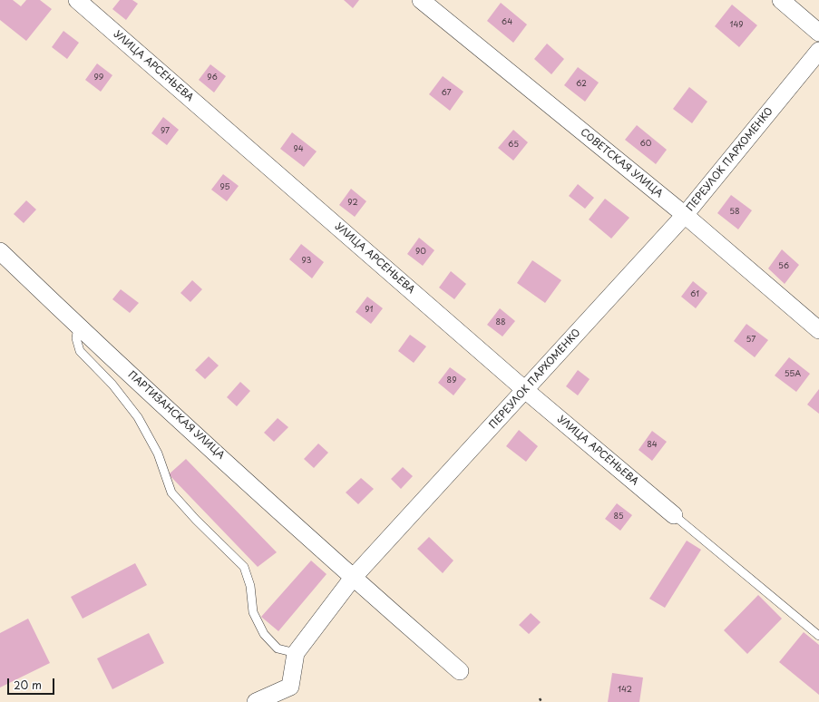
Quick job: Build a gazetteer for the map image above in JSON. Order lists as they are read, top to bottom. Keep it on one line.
{"streets":{"street":["УЛИЦА АРСЕНЬЕВА","ПЕРЕУЛОК ПАРХОМЕНКО","СОВЕТСКАЯ УЛИЦА","ПАРТИЗАНСКАЯ УЛИЦА"]},"crossings":[["УЛИЦА АРСЕНЬЕВА","ПЕРЕУЛОК ПАРХОМЕНКО"],["ПЕРЕУЛОК ПАРХОМЕНКО","СОВЕТСКАЯ УЛИЦА"],["ПЕРЕУЛОК ПАРХОМЕНКО","ПАРТИЗАНСКАЯ УЛИЦА"]],"house_numbers":["64","149","99","96","62","67","97","60","65","94","95","92","58","90","93","56","61","91","88","57","55А","89","84","85","142"],"scale_bar":"20 m"}
